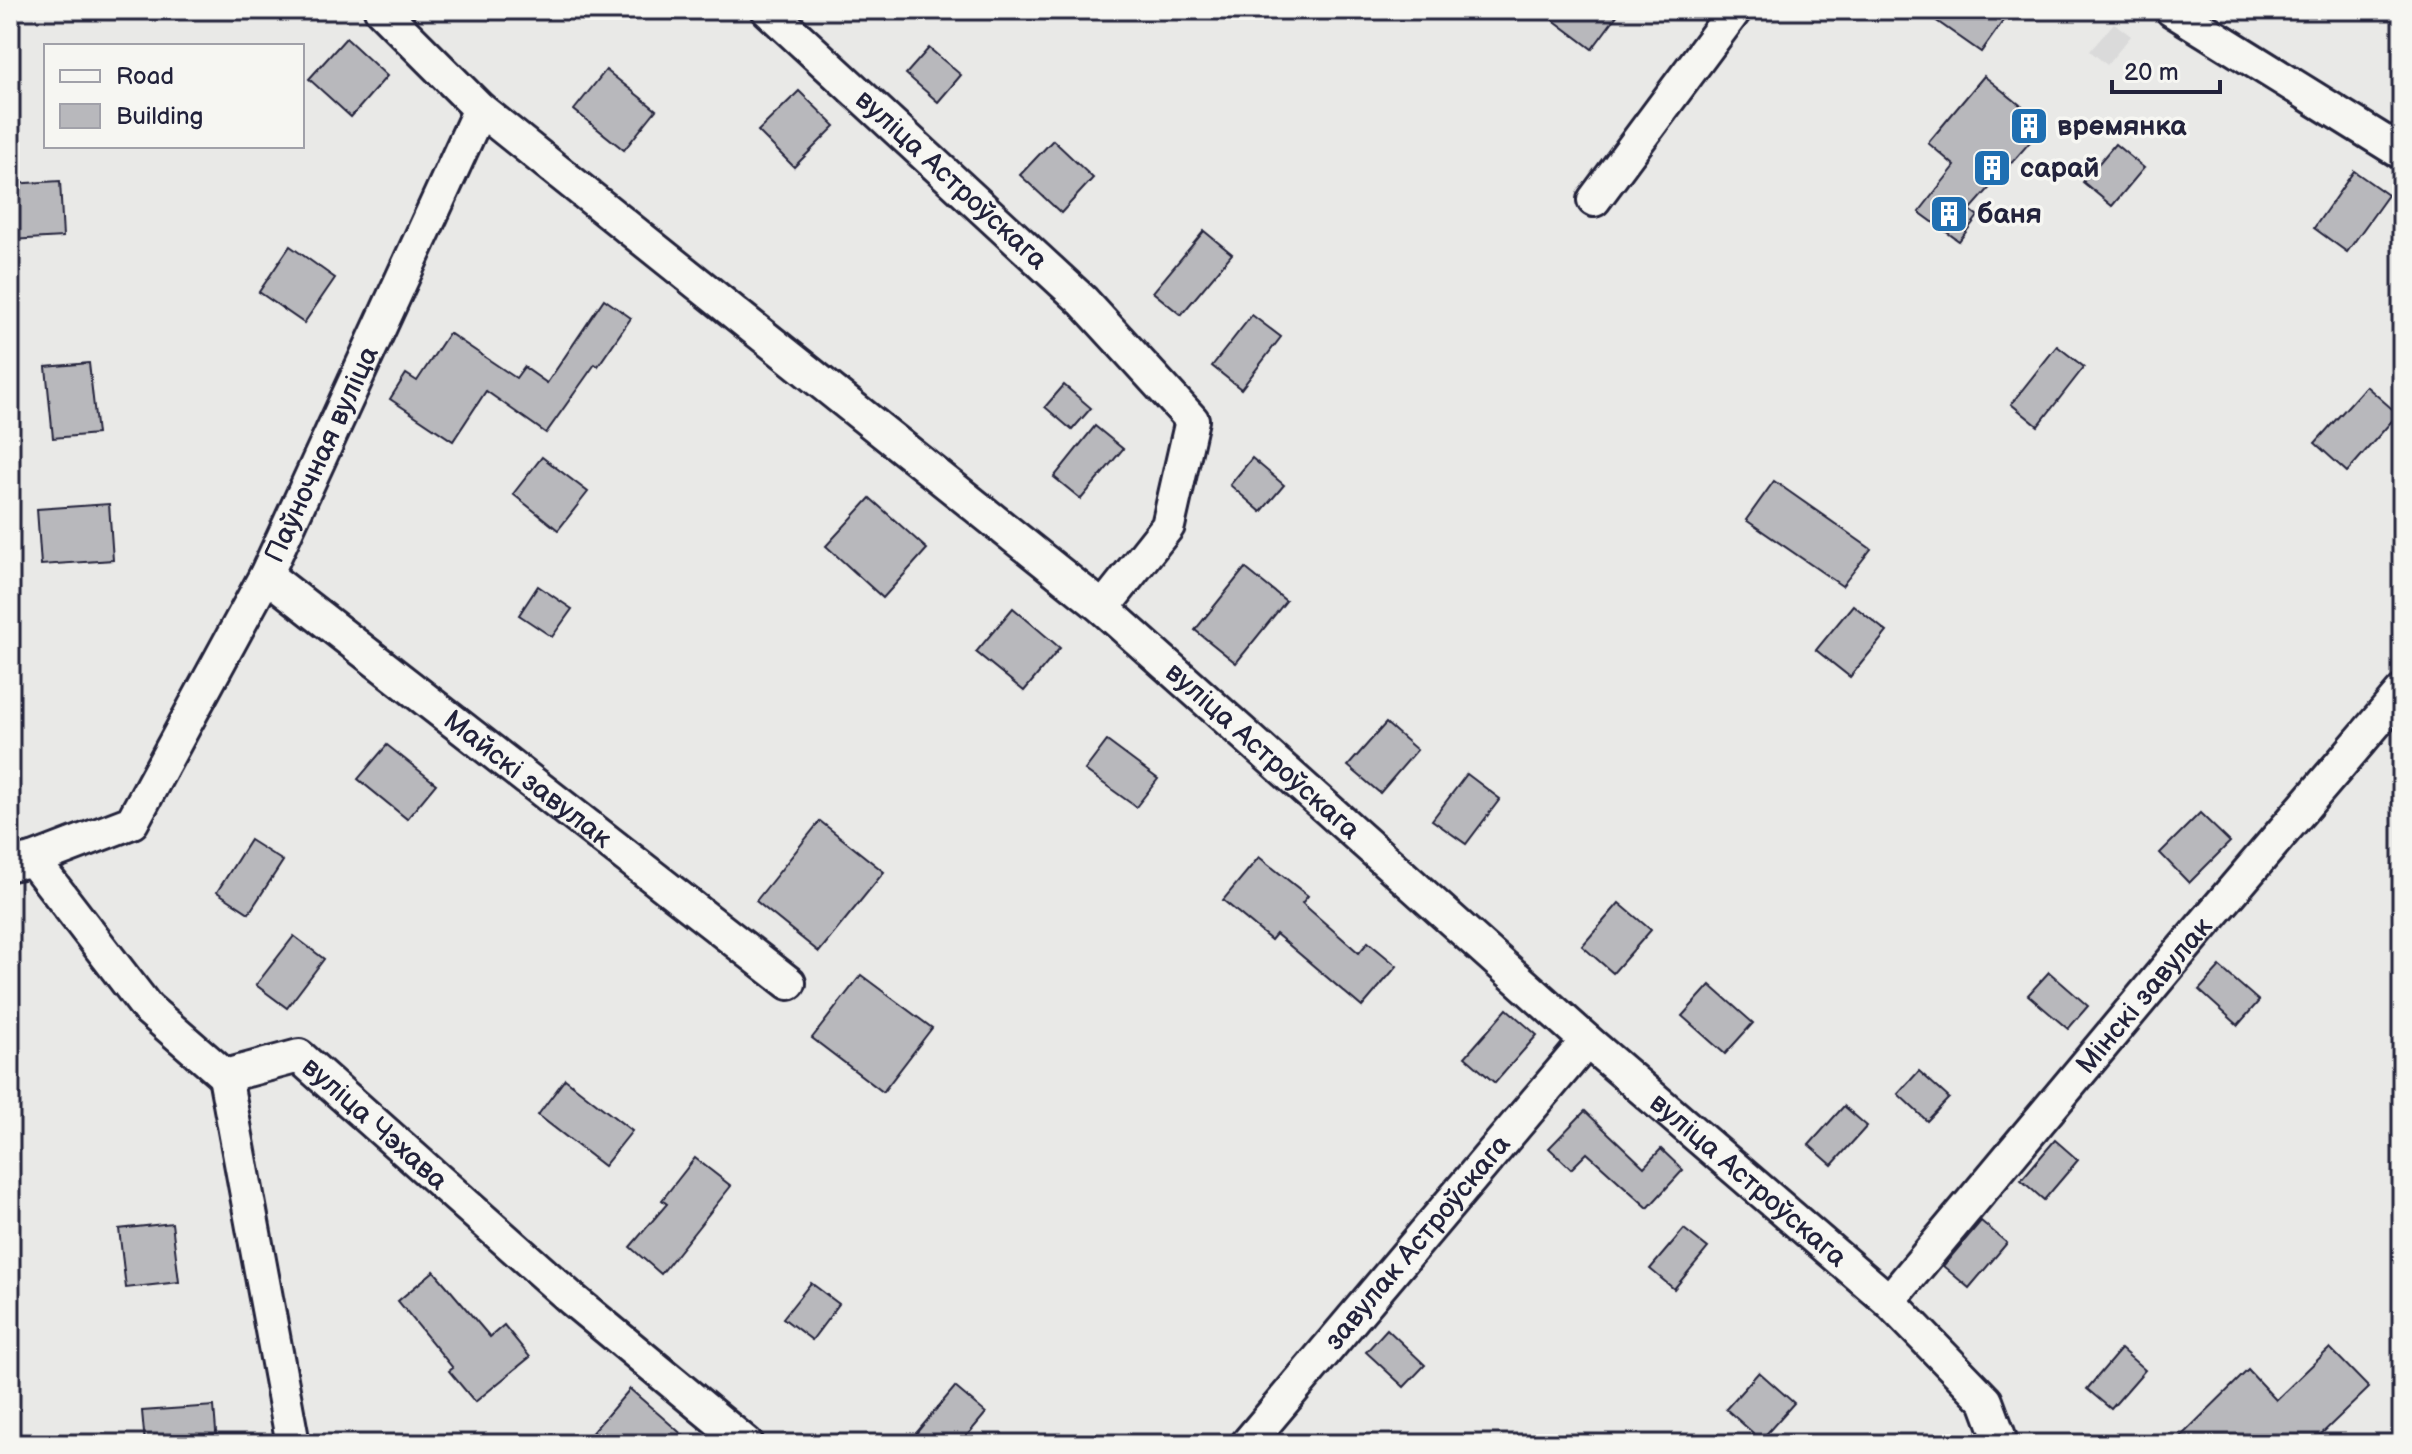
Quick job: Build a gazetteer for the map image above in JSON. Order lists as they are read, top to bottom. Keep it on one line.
{"streets":{"street":["вуліца Астроўскага","Паўночная вуліца","Майскі завулак","Мінскі завулак","вуліца Чэхава","завулак Астроўскага"]},"crossings":[["вуліца Астроўскага","Мінскі завулак"],["вуліца Астроўскага","завулак Астроўскага"],["Паўночная вуліца","Майскі завулак"]],"places":{"building":["времянка","сарай","баня"]},"legend":["Road","Building"],"scale_bar":"20 m"}
